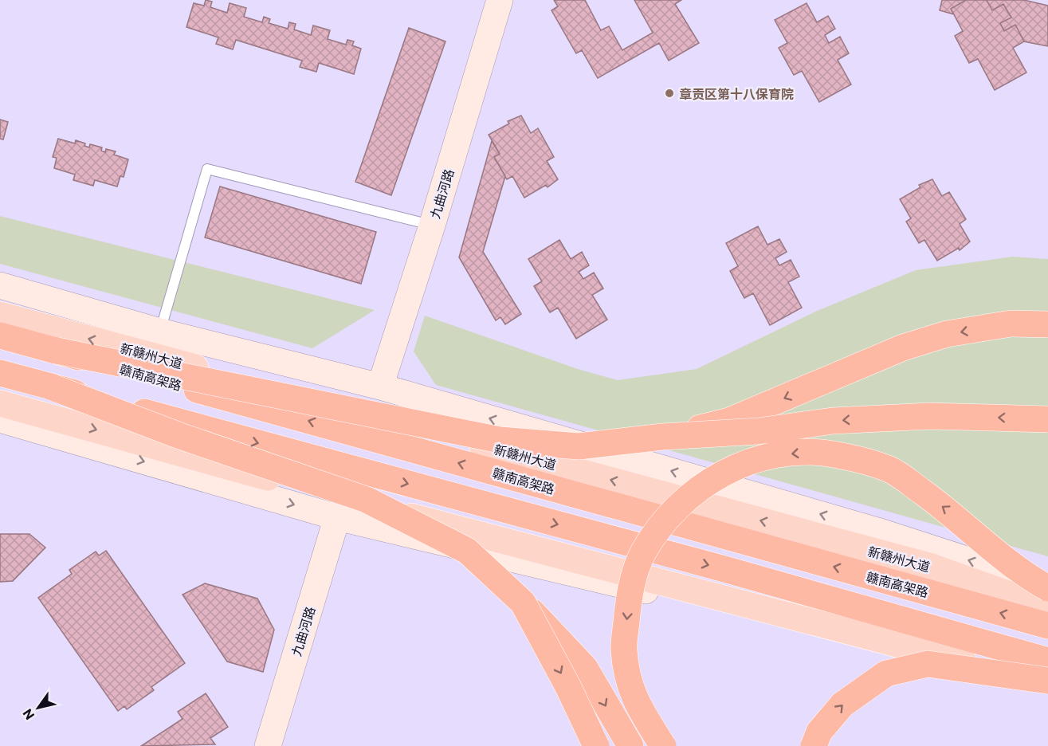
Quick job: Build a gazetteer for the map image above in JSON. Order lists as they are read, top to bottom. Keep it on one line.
{"streets":{"highway":["赣南高架路"],"main road":["新赣州大道"],"street":["九曲河路"]},"places":["章贡区第十八保育院"],"north":"bottom left"}
